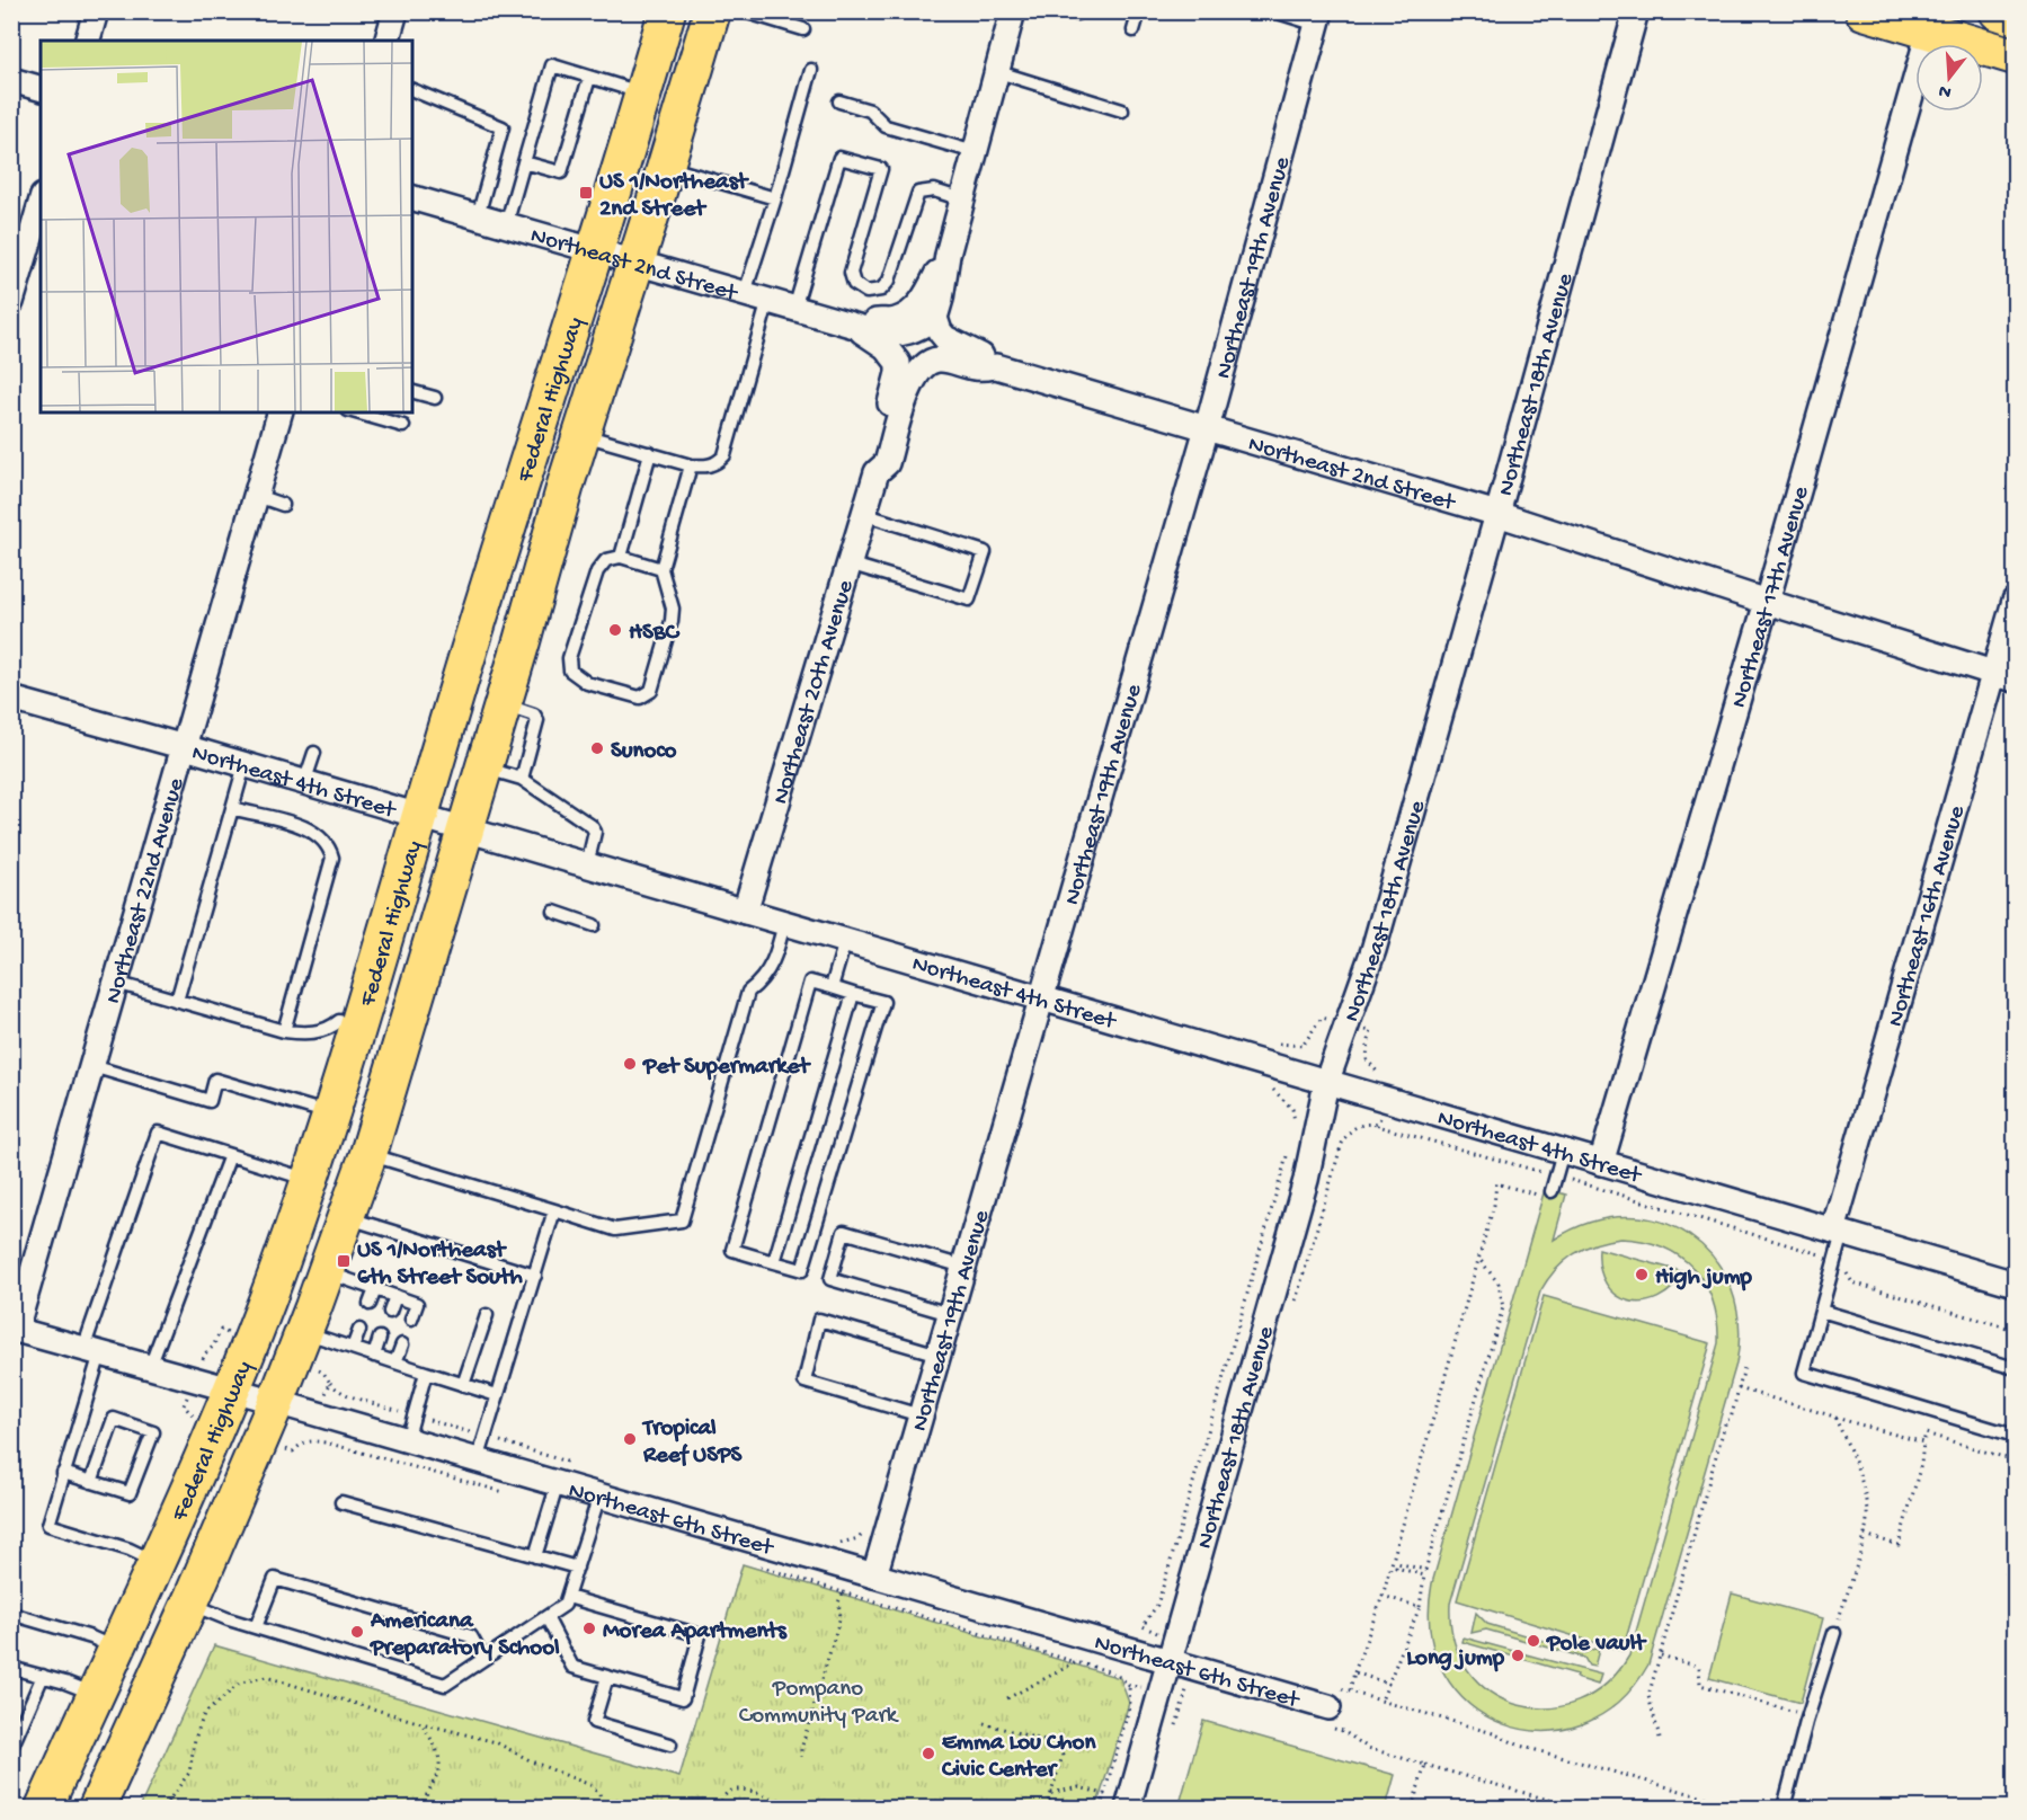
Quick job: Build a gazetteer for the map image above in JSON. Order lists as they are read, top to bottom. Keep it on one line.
{"streets":{"main road":["Federal Highway"],"street":["Northeast 2nd Street","Northeast 19th Avenue","Northeast 18th Avenue","Northeast 17th Avenue","Northeast 20th Avenue","Northeast 4th Street","Northeast 22nd Avenue","Northeast 16th Avenue","Northeast 6th Street"]},"crossings":[["Northeast 2nd Street","Northeast 19th Avenue"],["Northeast 2nd Street","Northeast 18th Avenue"],["Northeast 2nd Street","Federal Highway"],["Northeast 2nd Street","Northeast 17th Avenue"],["Northeast 2nd Street","Northeast 20th Avenue"],["Northeast 2nd Street","Northeast 16th Avenue"],["Northeast 19th Avenue","Northeast 4th Street"],["Northeast 19th Avenue","Northeast 6th Street"],["Northeast 18th Avenue","Northeast 4th Street"],["Northeast 18th Avenue","Northeast 6th Street"],["Federal Highway","Northeast 4th Street"],["Federal Highway","Northeast 6th Street"],["Northeast 17th Avenue","Northeast 4th Street"],["Northeast 20th Avenue","Northeast 4th Street"],["Northeast 4th Street","Northeast 22nd Avenue"],["Northeast 4th Street","Northeast 16th Avenue"],["Northeast 22nd Avenue","Northeast 6th Street"]],"parks":["Pompano Community Park"],"places":{"transit":["US 1/Northeast 2nd Street","US 1/Northeast 6th Street South"],"other":["HSBC","Sunoco","Pet Supermarket","High jump","Tropical Reef USPS","Morea Apartments","Americana Preparatory School","Pole vault","Long jump","Emma Lou Chon Civic Center"]},"north":"bottom"}
